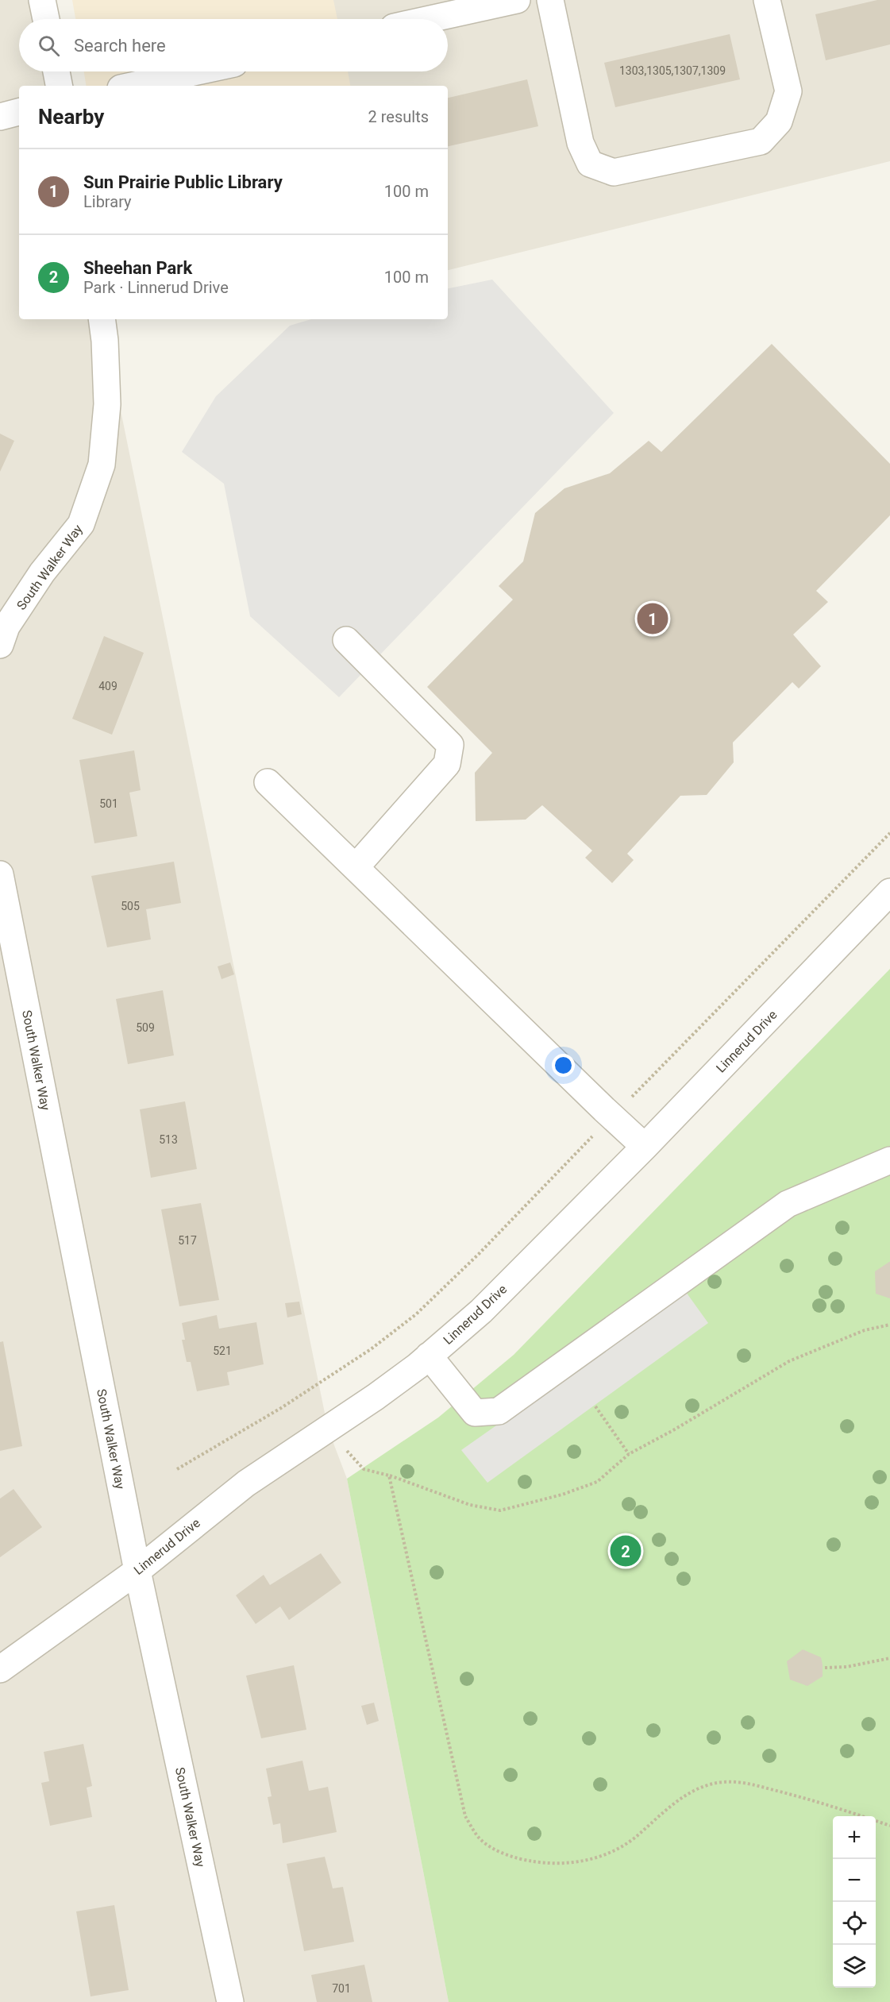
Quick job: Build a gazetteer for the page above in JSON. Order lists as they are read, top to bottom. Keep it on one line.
{"streets":{"street":["South Walker Way","Linnerud Drive"]},"crossings":[["South Walker Way","Linnerud Drive"]],"house_numbers":["1303,1305,1307,1309","409","501","505","509","513","517","521","701"],"page":{"search":"Search here","heading":["Nearby","2 results"],"list":[{"mark":"1","name":"Sun Prairie Public Library","note":"Library","value":"100 m"},{"mark":"2","name":"Sheehan Park","note":"Park · Linnerud Drive","value":"100 m"}],"pins":["1","2"],"map_buttons":["+","−"]}}
